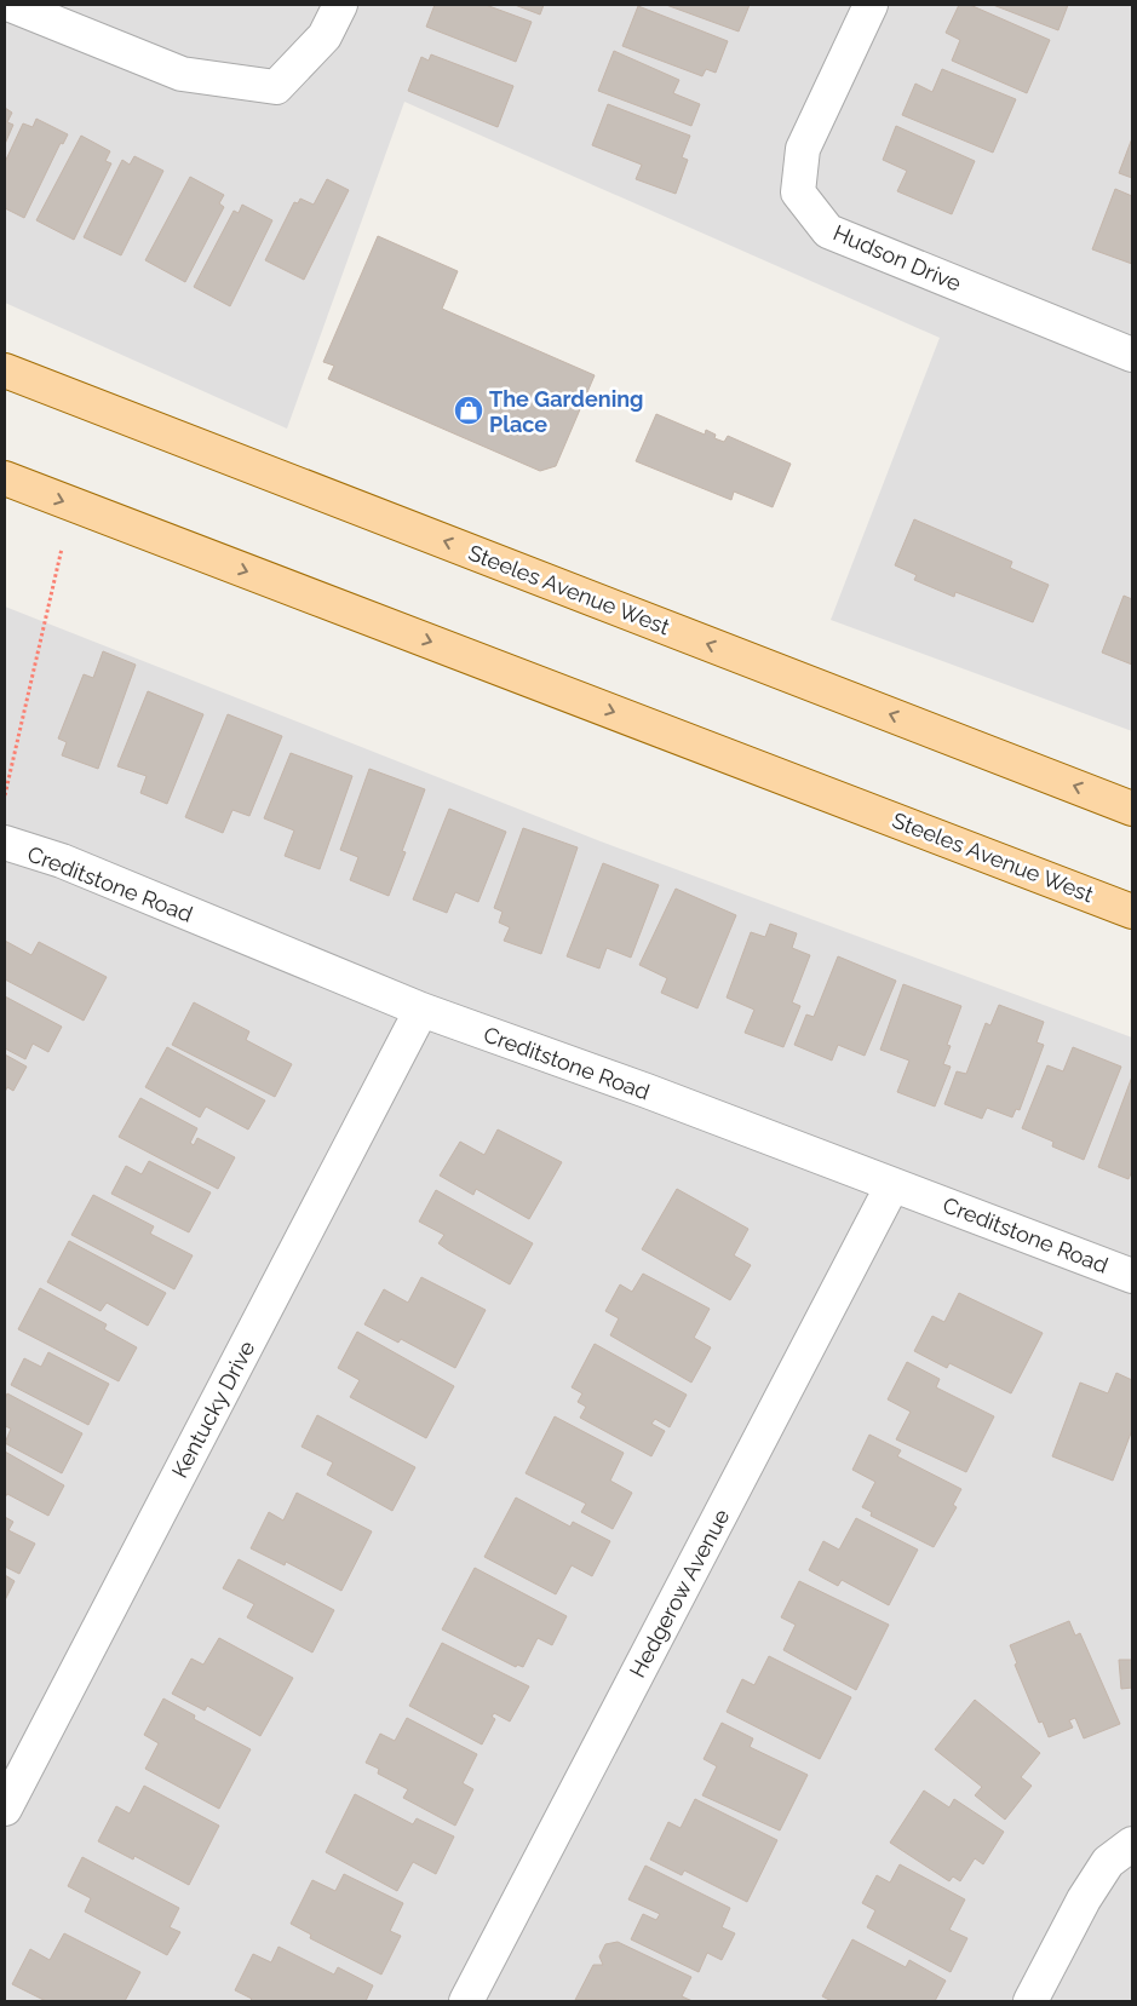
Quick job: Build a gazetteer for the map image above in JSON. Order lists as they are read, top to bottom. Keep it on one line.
{"streets":{"main road":["Steeles Avenue West"],"street":["Hudson Drive","Creditstone Road","Kentucky Drive","Hedgerow Avenue"]},"crossings":[["Creditstone Road","Kentucky Drive"],["Creditstone Road","Hedgerow Avenue"]],"places":{"shop":["The Gardening Place"]}}
